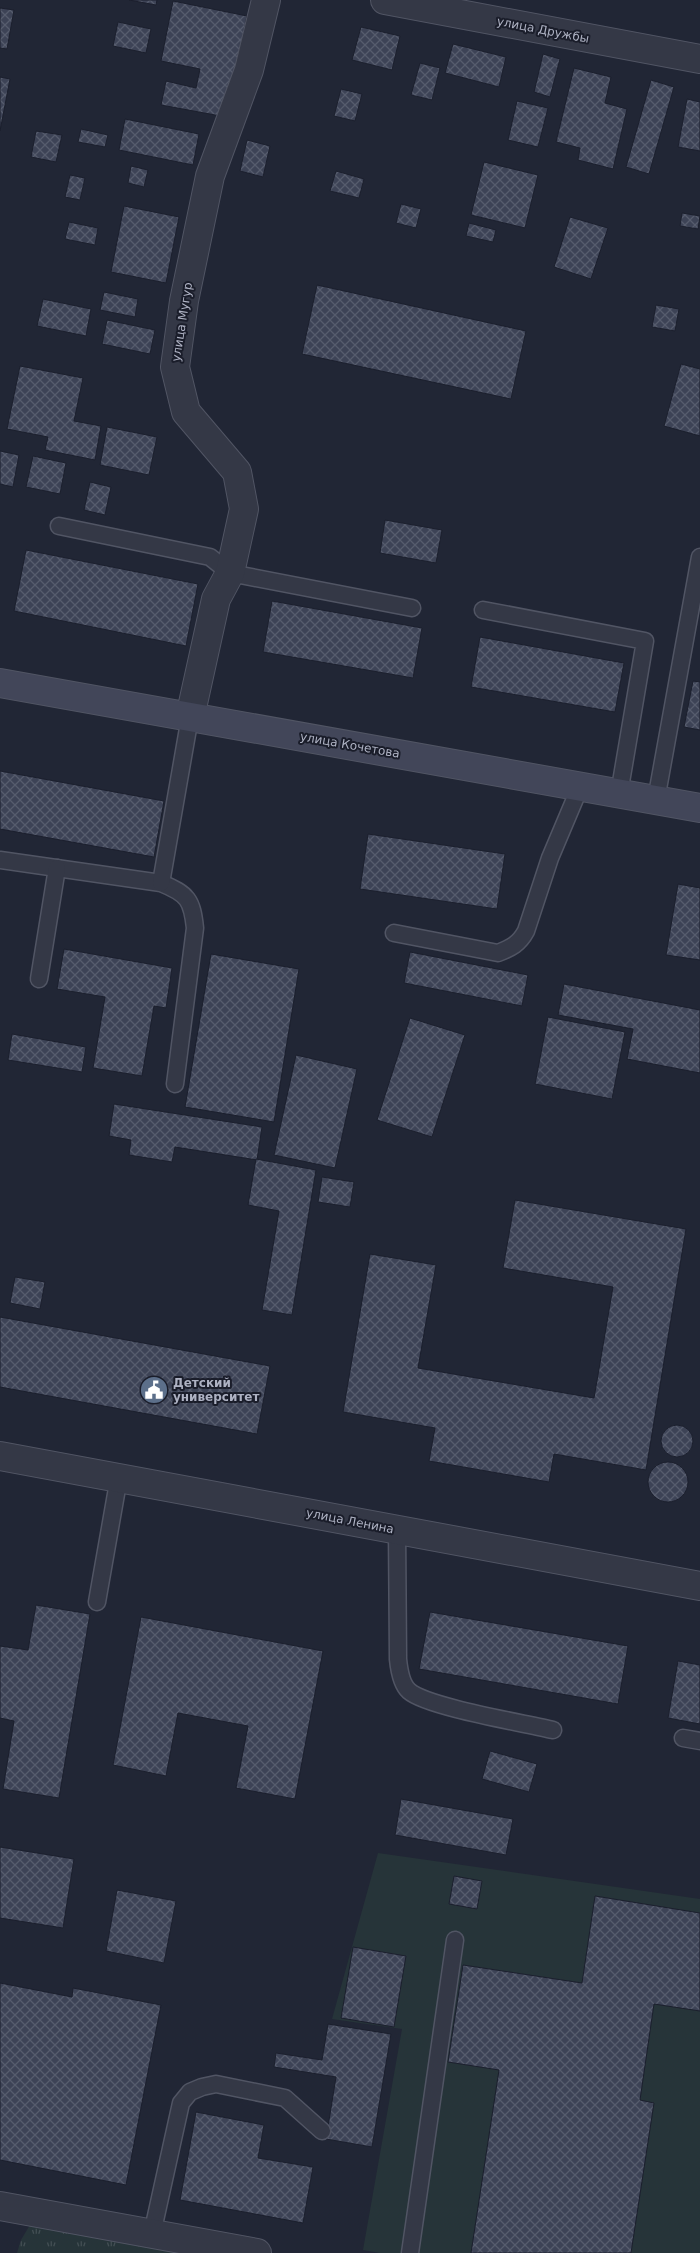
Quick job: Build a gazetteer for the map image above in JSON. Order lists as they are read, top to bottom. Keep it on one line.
{"streets":{"main road":["улица Кочетова"],"street":["улица Дружбы","улица Мугур","улица Ленина"]},"crossings":[["улица Мугур","улица Кочетова"]],"places":{"public building":["Детский университет"]}}
